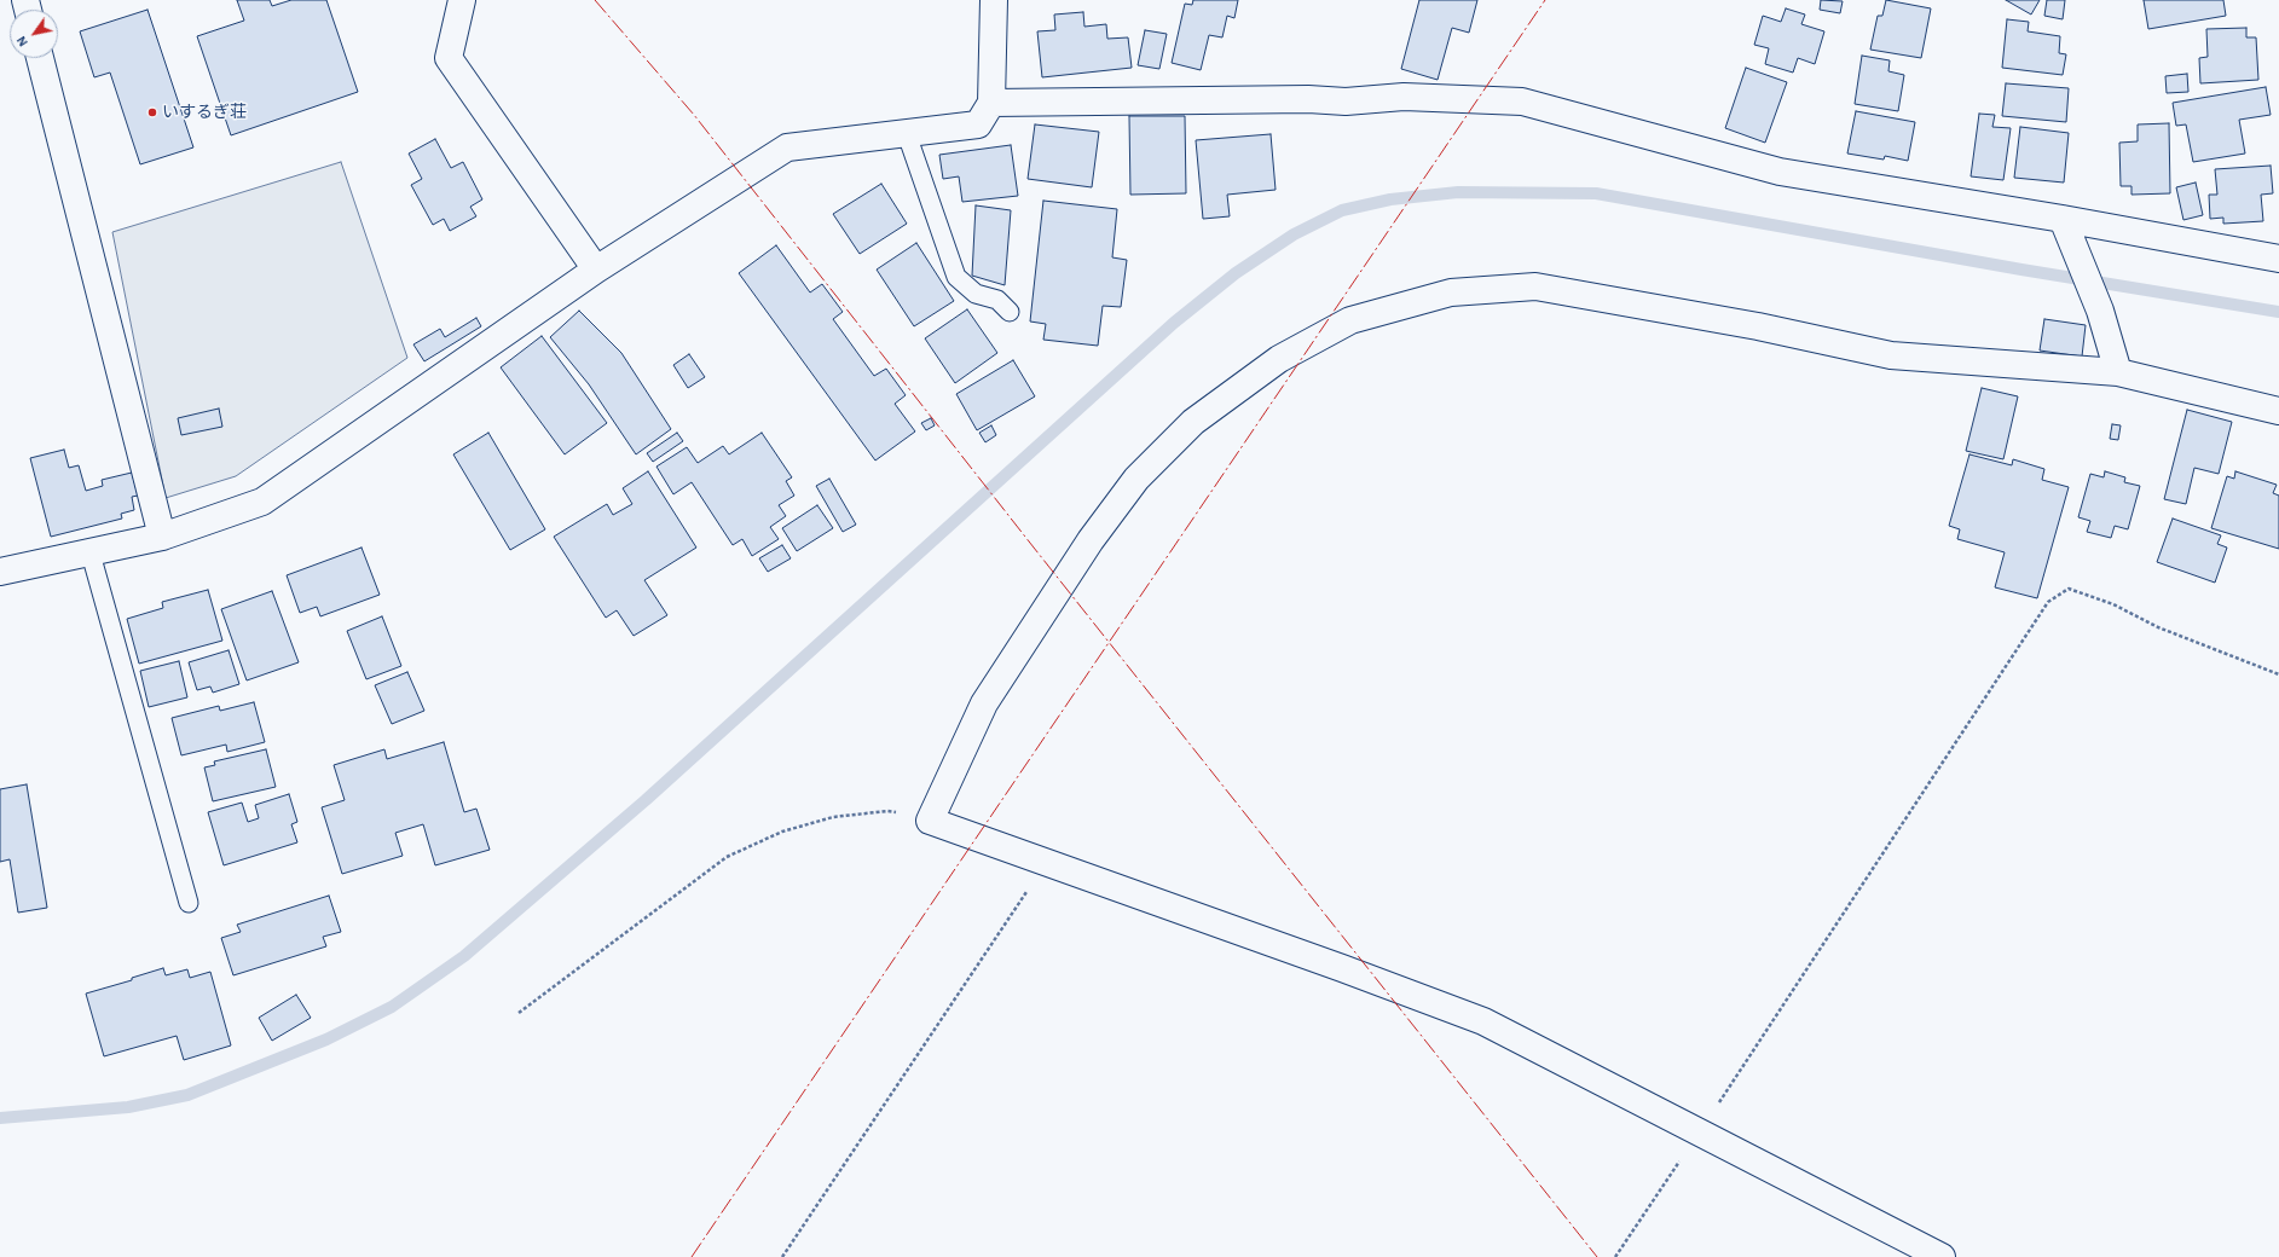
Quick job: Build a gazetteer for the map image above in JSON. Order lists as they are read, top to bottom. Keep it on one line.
{"places":["いするぎ荘"],"north":"bottom left"}
